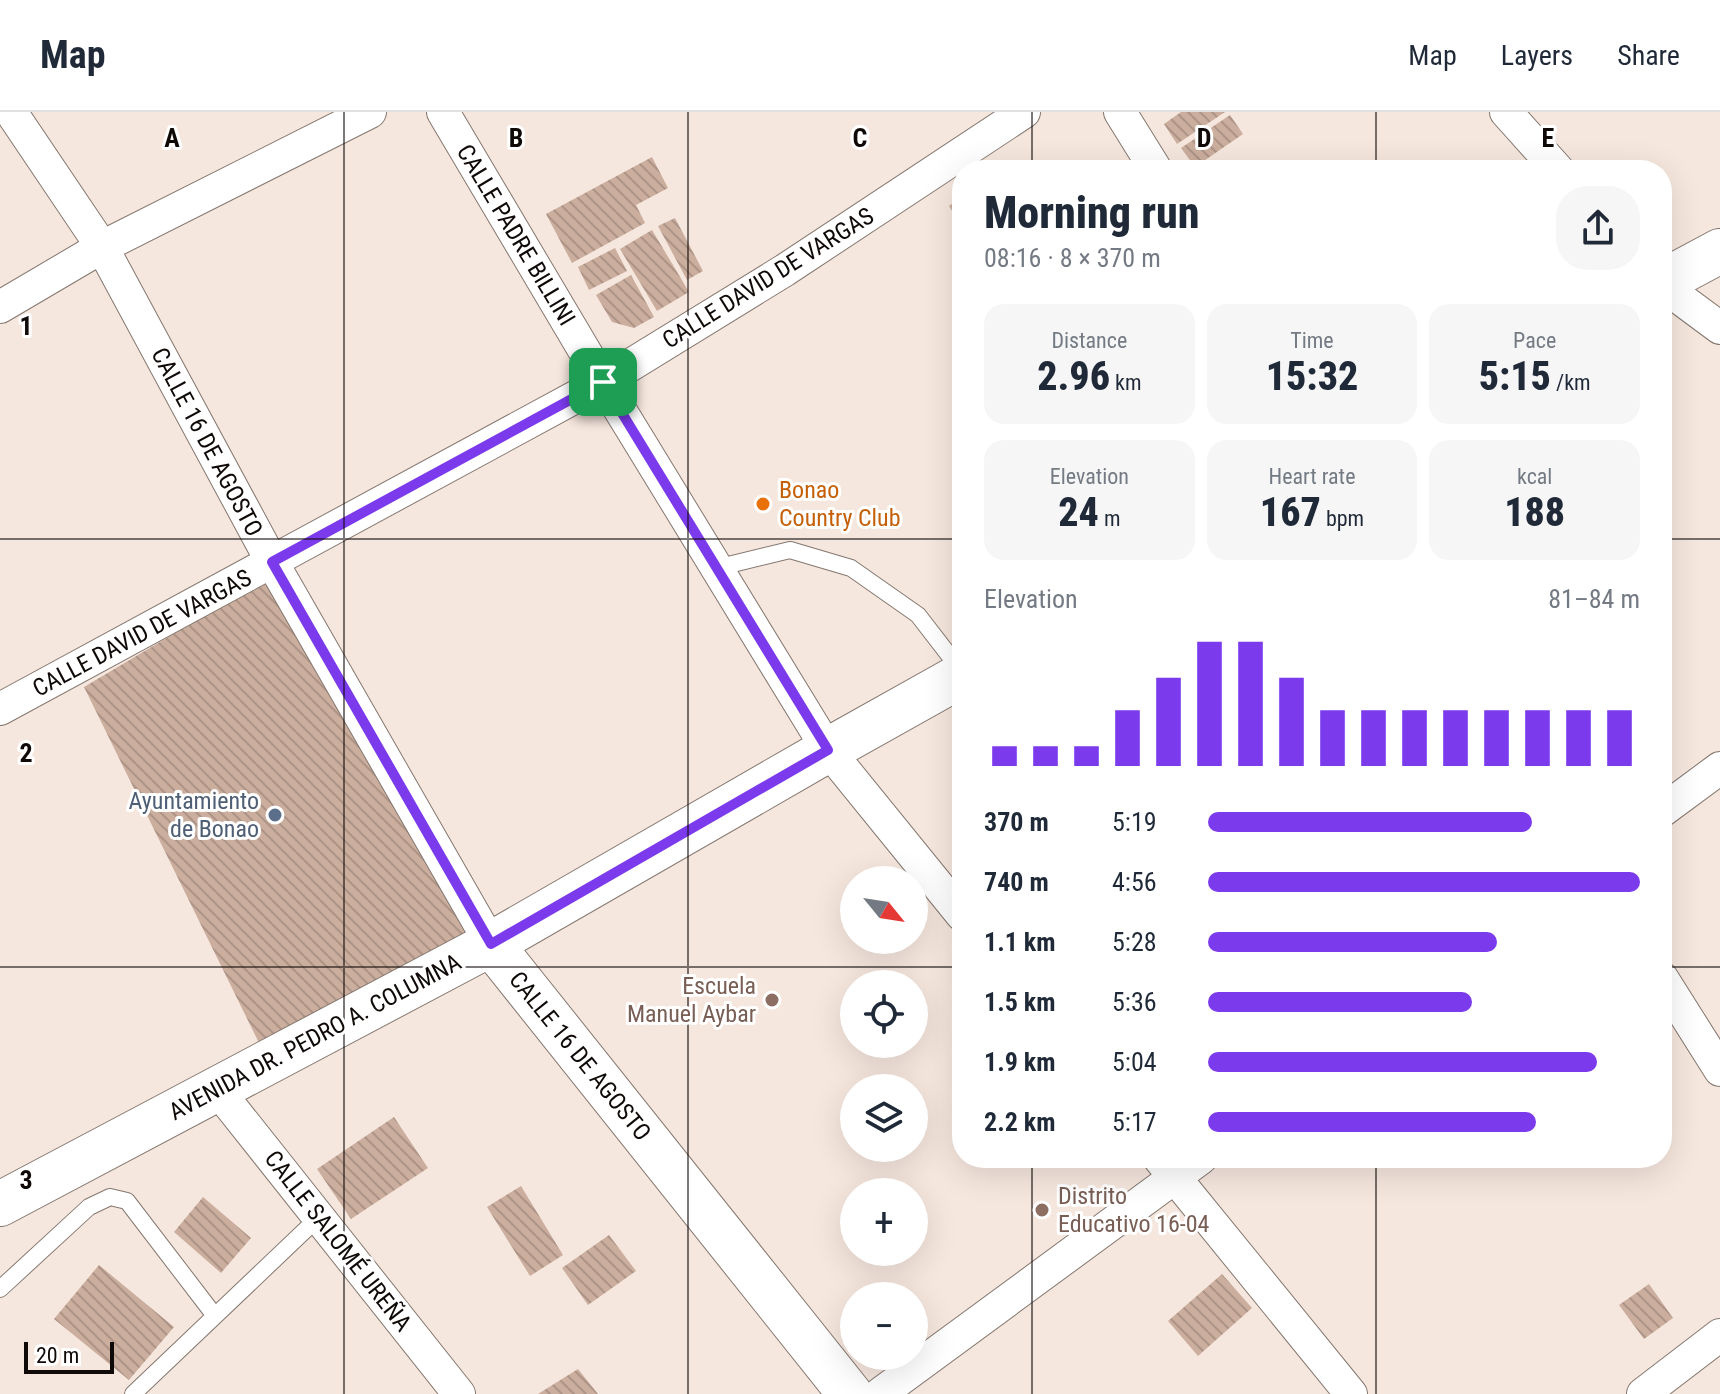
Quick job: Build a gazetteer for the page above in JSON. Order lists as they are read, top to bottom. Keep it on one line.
{"streets":{"main road":["CALLE 16 DE AGOSTO","AVENIDA DR. PEDRO A. COLUMNA"],"street":["CALLE PADRE BILLINI","CALLE DAVID DE VARGAS","CALLE SALOMÉ UREÑA"]},"crossings":[["CALLE PADRE BILLINI","CALLE DAVID DE VARGAS"],["CALLE PADRE BILLINI","AVENIDA DR. PEDRO A. COLUMNA"],["CALLE DAVID DE VARGAS","CALLE 16 DE AGOSTO"],["CALLE 16 DE AGOSTO","AVENIDA DR. PEDRO A. COLUMNA"],["AVENIDA DR. PEDRO A. COLUMNA","CALLE SALOMÉ UREÑA"]],"places":["Bonao Country Club","Ayuntamiento de Bonao","Escuela Manuel Aybar","Distrito Educativo 16-04"],"scale_bar":"20 m","north":"bottom right","page":{"header":"Map","nav":["Map","Layers","Share"],"heading":["Morning run","08:16 · 8 × 370 m"],"stats":[["Distance","2.96 km"],["Time","15:32"],["Pace","5:15 /km"],["Elevation","24 m"],["Heart rate","167 bpm"],["kcal","188"]],"chart":["Elevation","81–84 m"],"list":[{"name":"370 m","note":"5:19"},{"name":"740 m","note":"4:56"},{"name":"1.1 km","note":"5:28"},{"name":"1.5 km","note":"5:36"},{"name":"1.9 km","note":"5:04"},{"name":"2.2 km","note":"5:17"}],"map_buttons":["+","−"],"scale":"20 m"},"grid":{"columns":["A","B","C","D","E"],"rows":["1","2","3"]}}
